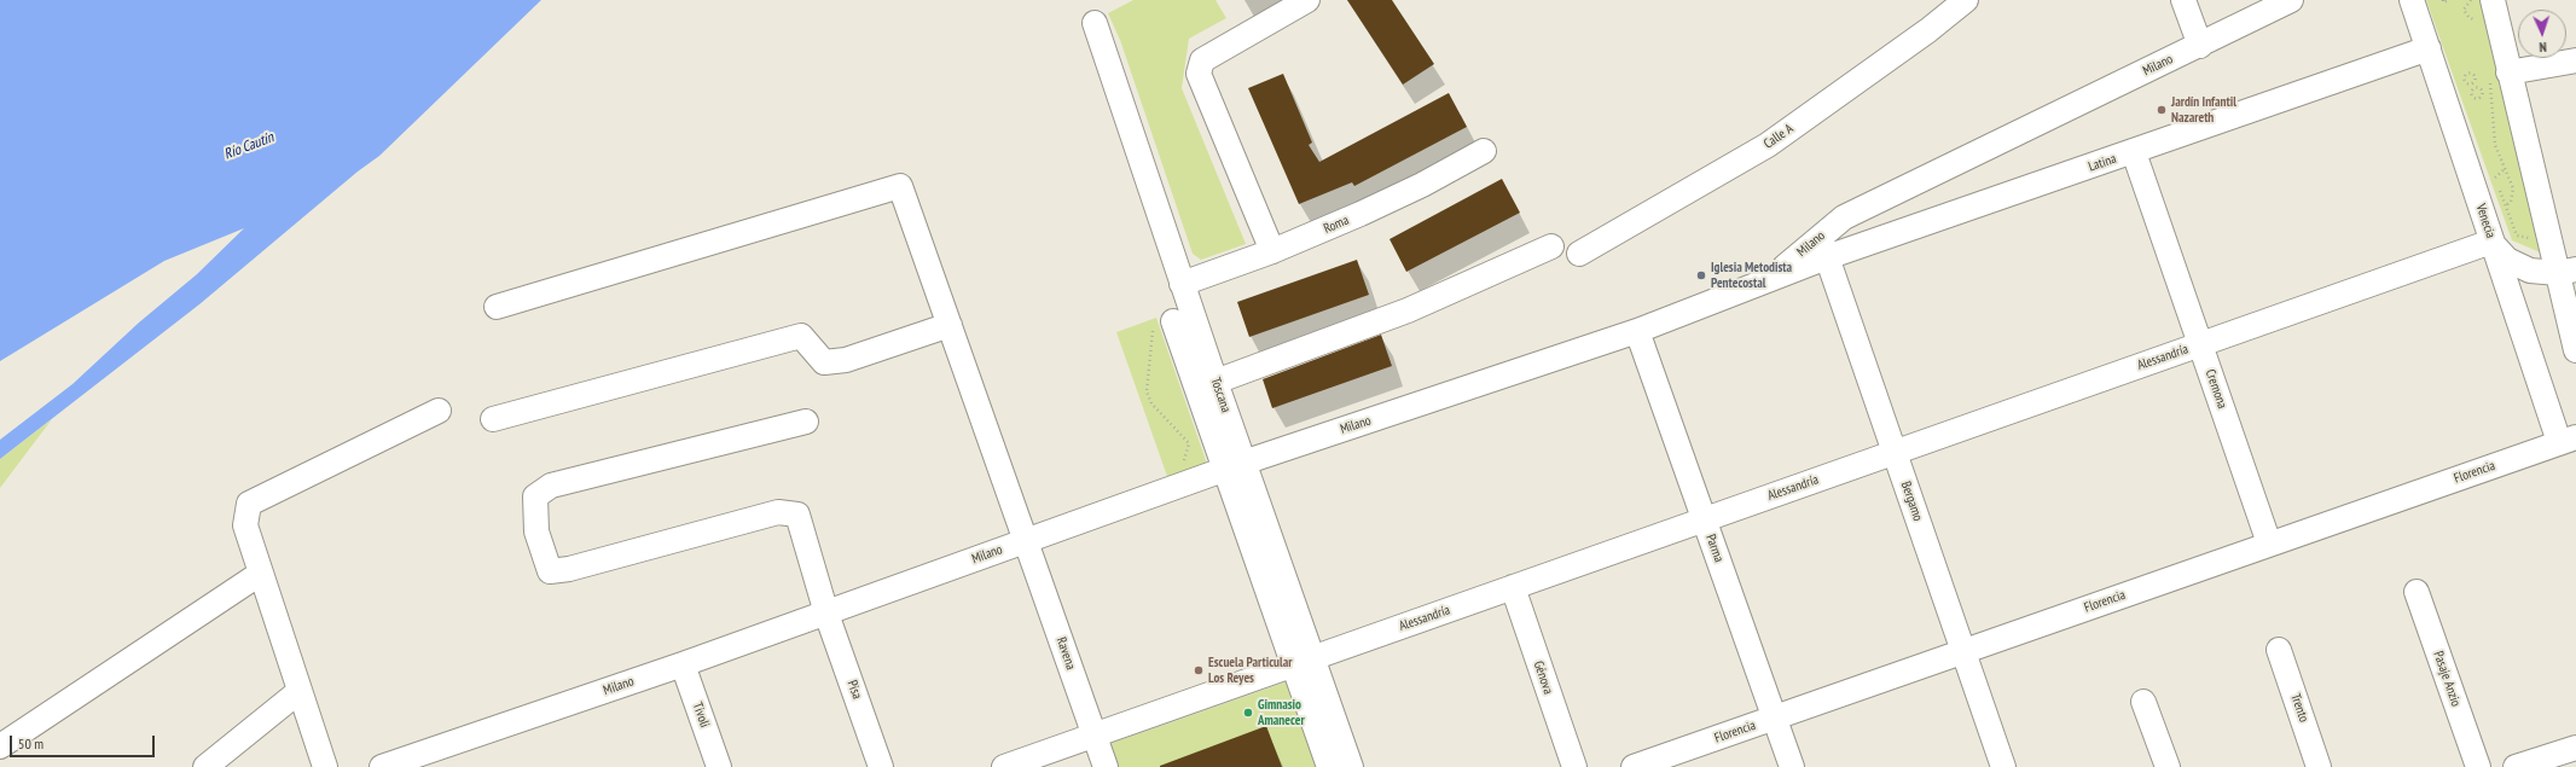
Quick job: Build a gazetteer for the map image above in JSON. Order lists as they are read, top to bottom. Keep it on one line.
{"streets":{"street":["Milano","Calle A","Latina","Venecia","Roma","Alessandría","Cremona","Toscana","Florencia","Bergamo","Parma","Ravena","Génova","Pasaje Anzio","Pisa","Trento","Tivoli"]},"crossings":[["Milano","Latina"],["Milano","Toscana"],["Milano","Bergamo"],["Milano","Parma"],["Milano","Ravena"],["Milano","Pisa"],["Milano","Tivoli"],["Latina","Venecia"],["Latina","Cremona"],["Latina","Bergamo"],["Venecia","Alessandría"],["Venecia","Florencia"],["Roma","Toscana"],["Alessandría","Cremona"],["Alessandría","Toscana"],["Alessandría","Bergamo"],["Alessandría","Parma"],["Alessandría","Ravena"],["Alessandría","Génova"],["Cremona","Florencia"],["Florencia","Bergamo"],["Florencia","Parma"]],"water":["Río Cautín"],"places":["Jardín Infantil Nazareth","Iglesia Metodista Pentecostal","Escuela Particular Los Reyes","Gimnasio Amanecer"],"scale_bar":"50 m","north":"bottom"}
